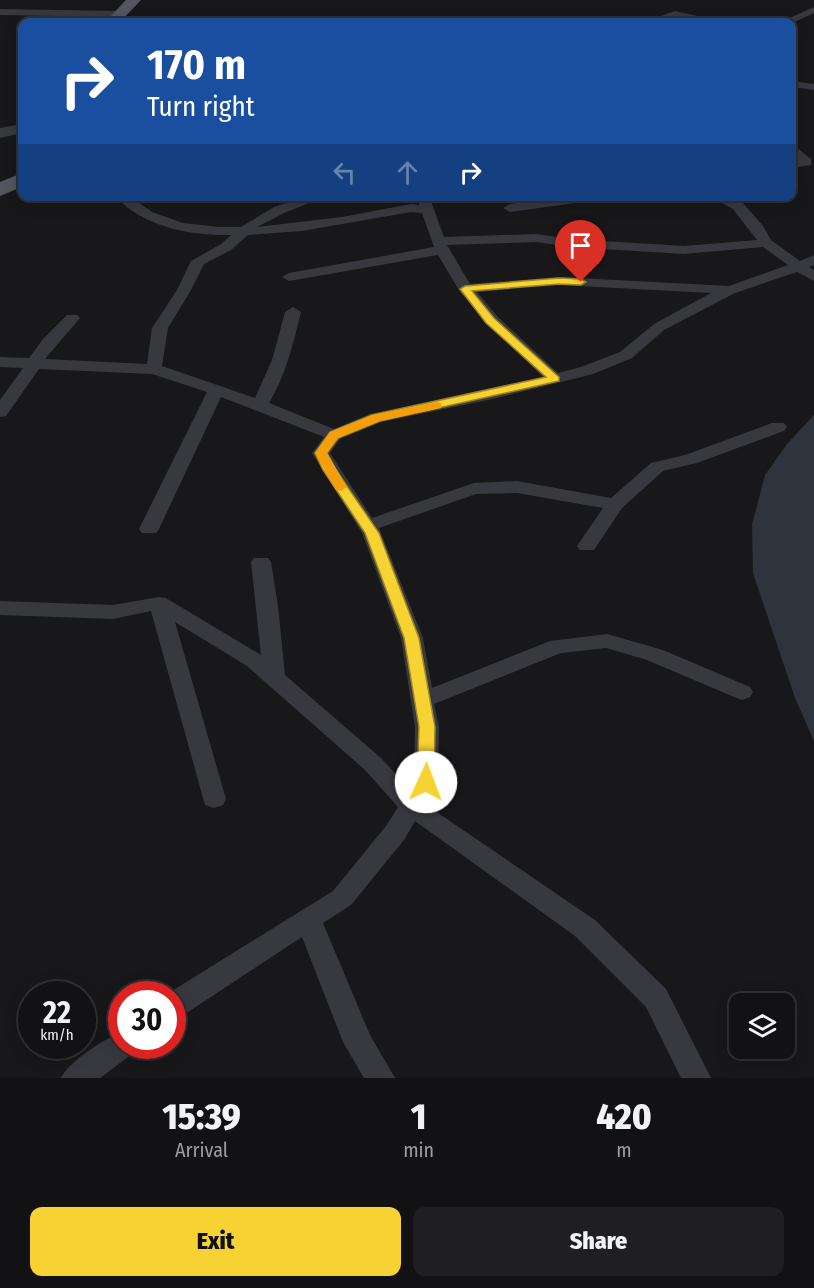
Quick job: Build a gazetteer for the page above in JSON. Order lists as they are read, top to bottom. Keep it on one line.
{"page":{"turn":["170 m","Turn right"],"speed":"22 km/h","limit":"30","eta":["15:39","Arrival","1","min","420","m"],"buttons":["Exit","Share"]}}
